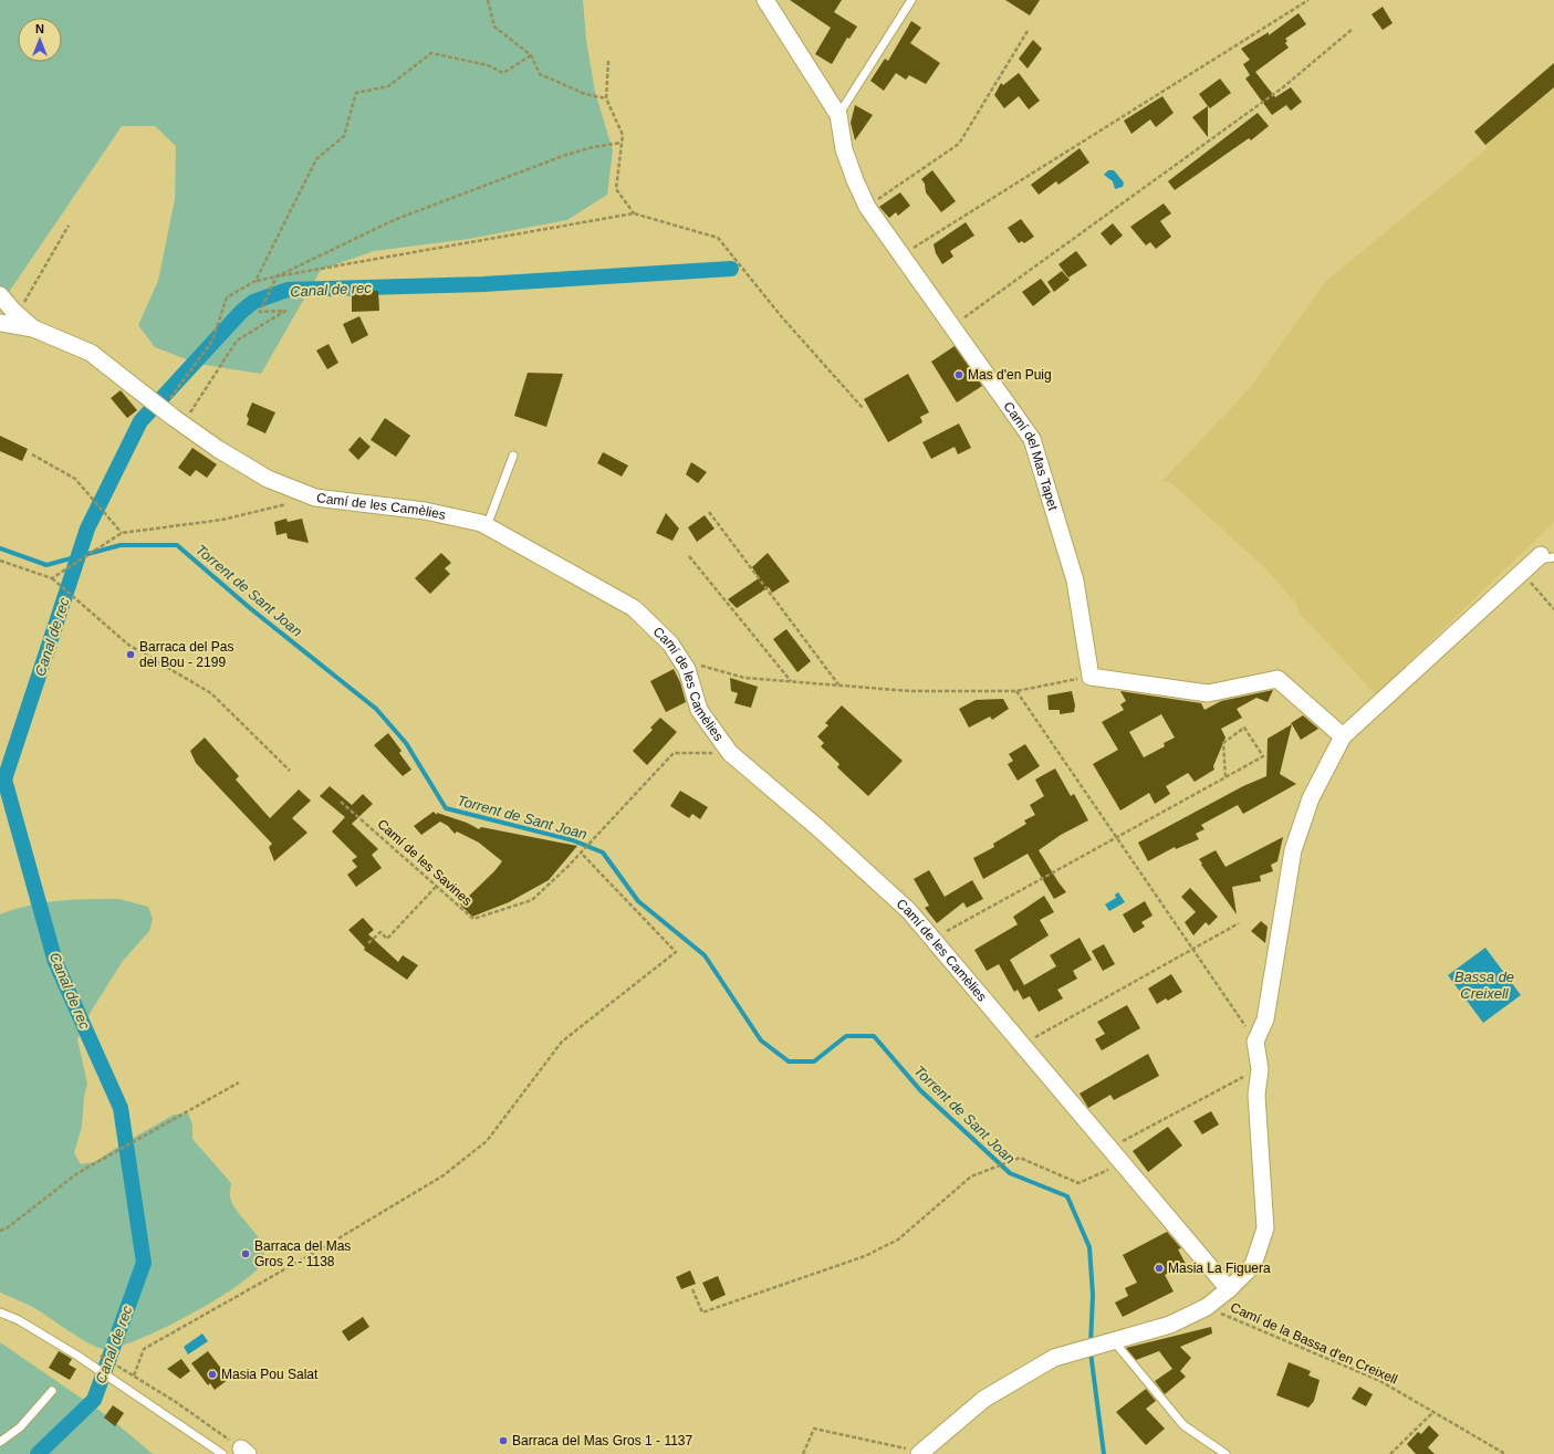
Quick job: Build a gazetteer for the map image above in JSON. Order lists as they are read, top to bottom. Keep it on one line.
{"streets":{"street":["Camí del Mas Tapet","Camí de les Camèlies"],"path":["Camí de les Savines","Camí de la Bassa d'en Creixell"]},"crossings":[["Camí de les Camèlies","Camí de les Savines"]],"water":["Canal de rec","Torrent de Sant Joan","Bassa de Creixell"],"places":["Mas d'en Puig","Barraca del Pas del Bou - 2199","Barraca del Mas Gros 2 - 1138","Masia La Figuera","Masia Pou Salat","Barraca del Mas Gros 1 - 1137"],"north":"top"}
